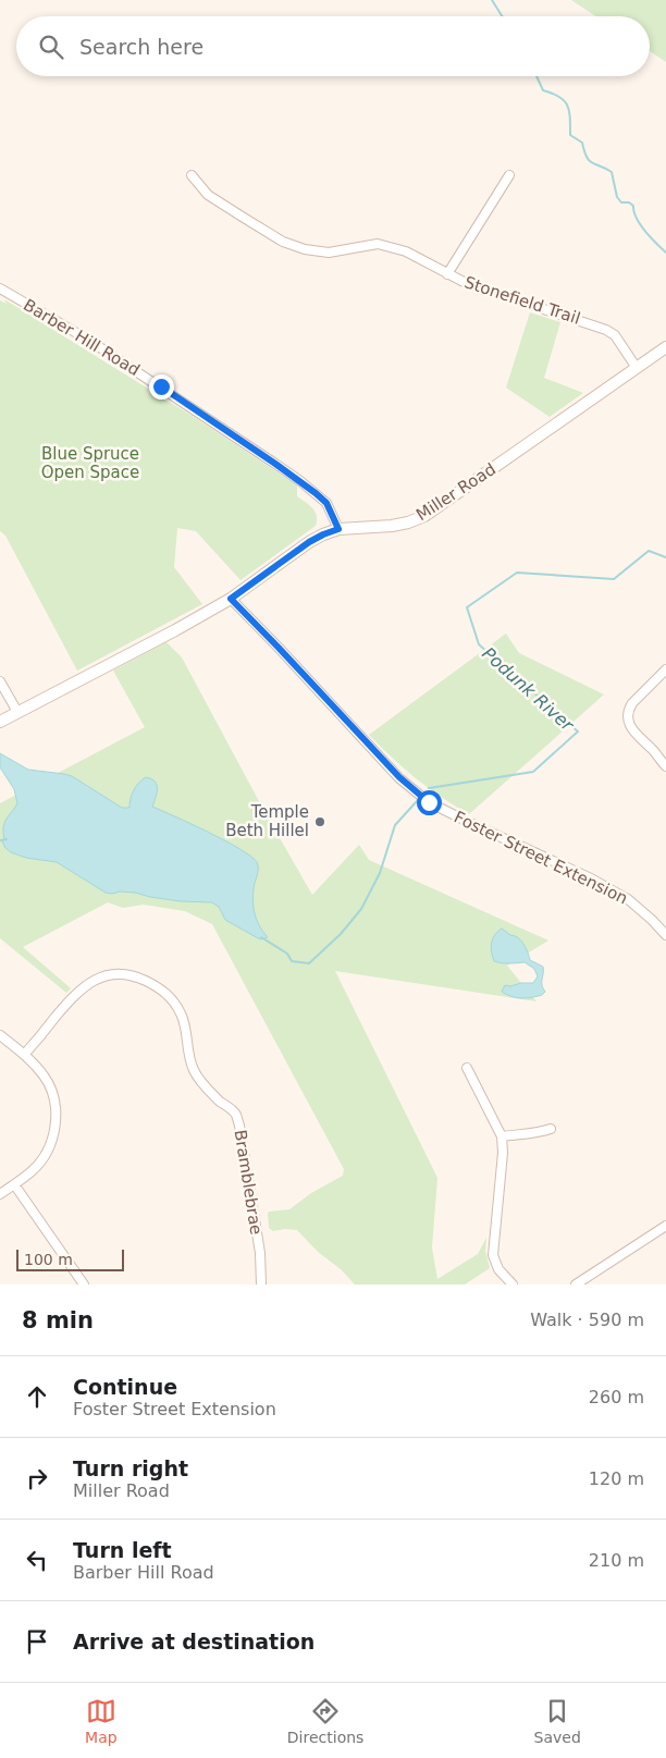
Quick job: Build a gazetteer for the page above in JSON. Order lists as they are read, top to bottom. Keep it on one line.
{"streets":{"street":["Stonefield Trail","Barber Hill Road","Miller Road","Foster Street Extension","Bramblebrae"]},"crossings":[["Stonefield Trail","Miller Road"],["Barber Hill Road","Miller Road"],["Miller Road","Foster Street Extension"]],"water":["Podunk River"],"parks":["Blue Spruce Open Space"],"places":["Temple Beth Hillel"],"scale_bar":"100 m","page":{"search":"Search here","scale":"100 m","heading":["8 min","Walk · 590 m"],"list":[["Continue","Foster Street Extension","260 m"],["Turn right","Miller Road","120 m"],["Turn left","Barber Hill Road","210 m"],"Arrive at destination"],"nav":["Map","Directions","Saved"]}}
